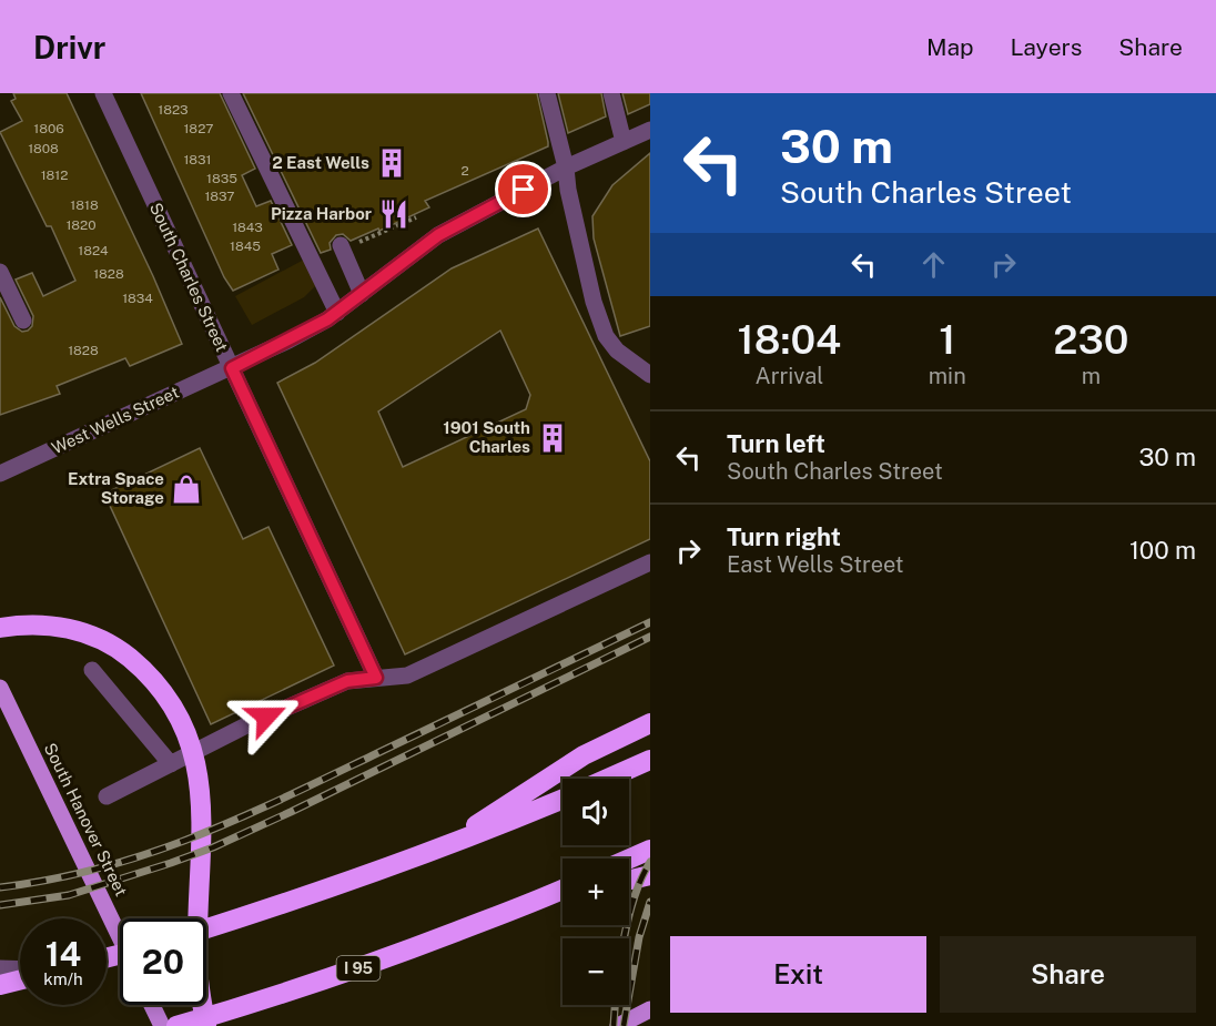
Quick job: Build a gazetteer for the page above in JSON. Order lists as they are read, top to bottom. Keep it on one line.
{"streets":{"highway":["I 95"],"main road":["South Hanover Street"],"street":["South Charles Street","West Wells Street"]},"crossings":[["South Charles Street","West Wells Street"]],"places":{"building":["2 East Wells","1901 South Charles"],"restaurant":["Pizza Harbor"],"shop":["Extra Space Storage"]},"house_numbers":["1823","1806","1827","1808","1831","2","1812","1835","1837","1818","1820","1843","1845","1824","1828","1834","1828"],"page":{"header":"Drivr","nav":["Map","Layers","Share"],"turn":["30 m","South Charles Street"],"eta":["18:04","Arrival","1","min","230","m"],"list":[{"name":"Turn left","note":"South Charles Street","value":"30 m"},{"name":"Turn right","note":"East Wells Street","value":"100 m"}],"map_buttons":["+","−"],"speed":"14 km/h","limit":"20","buttons":["Exit","Share"]}}
